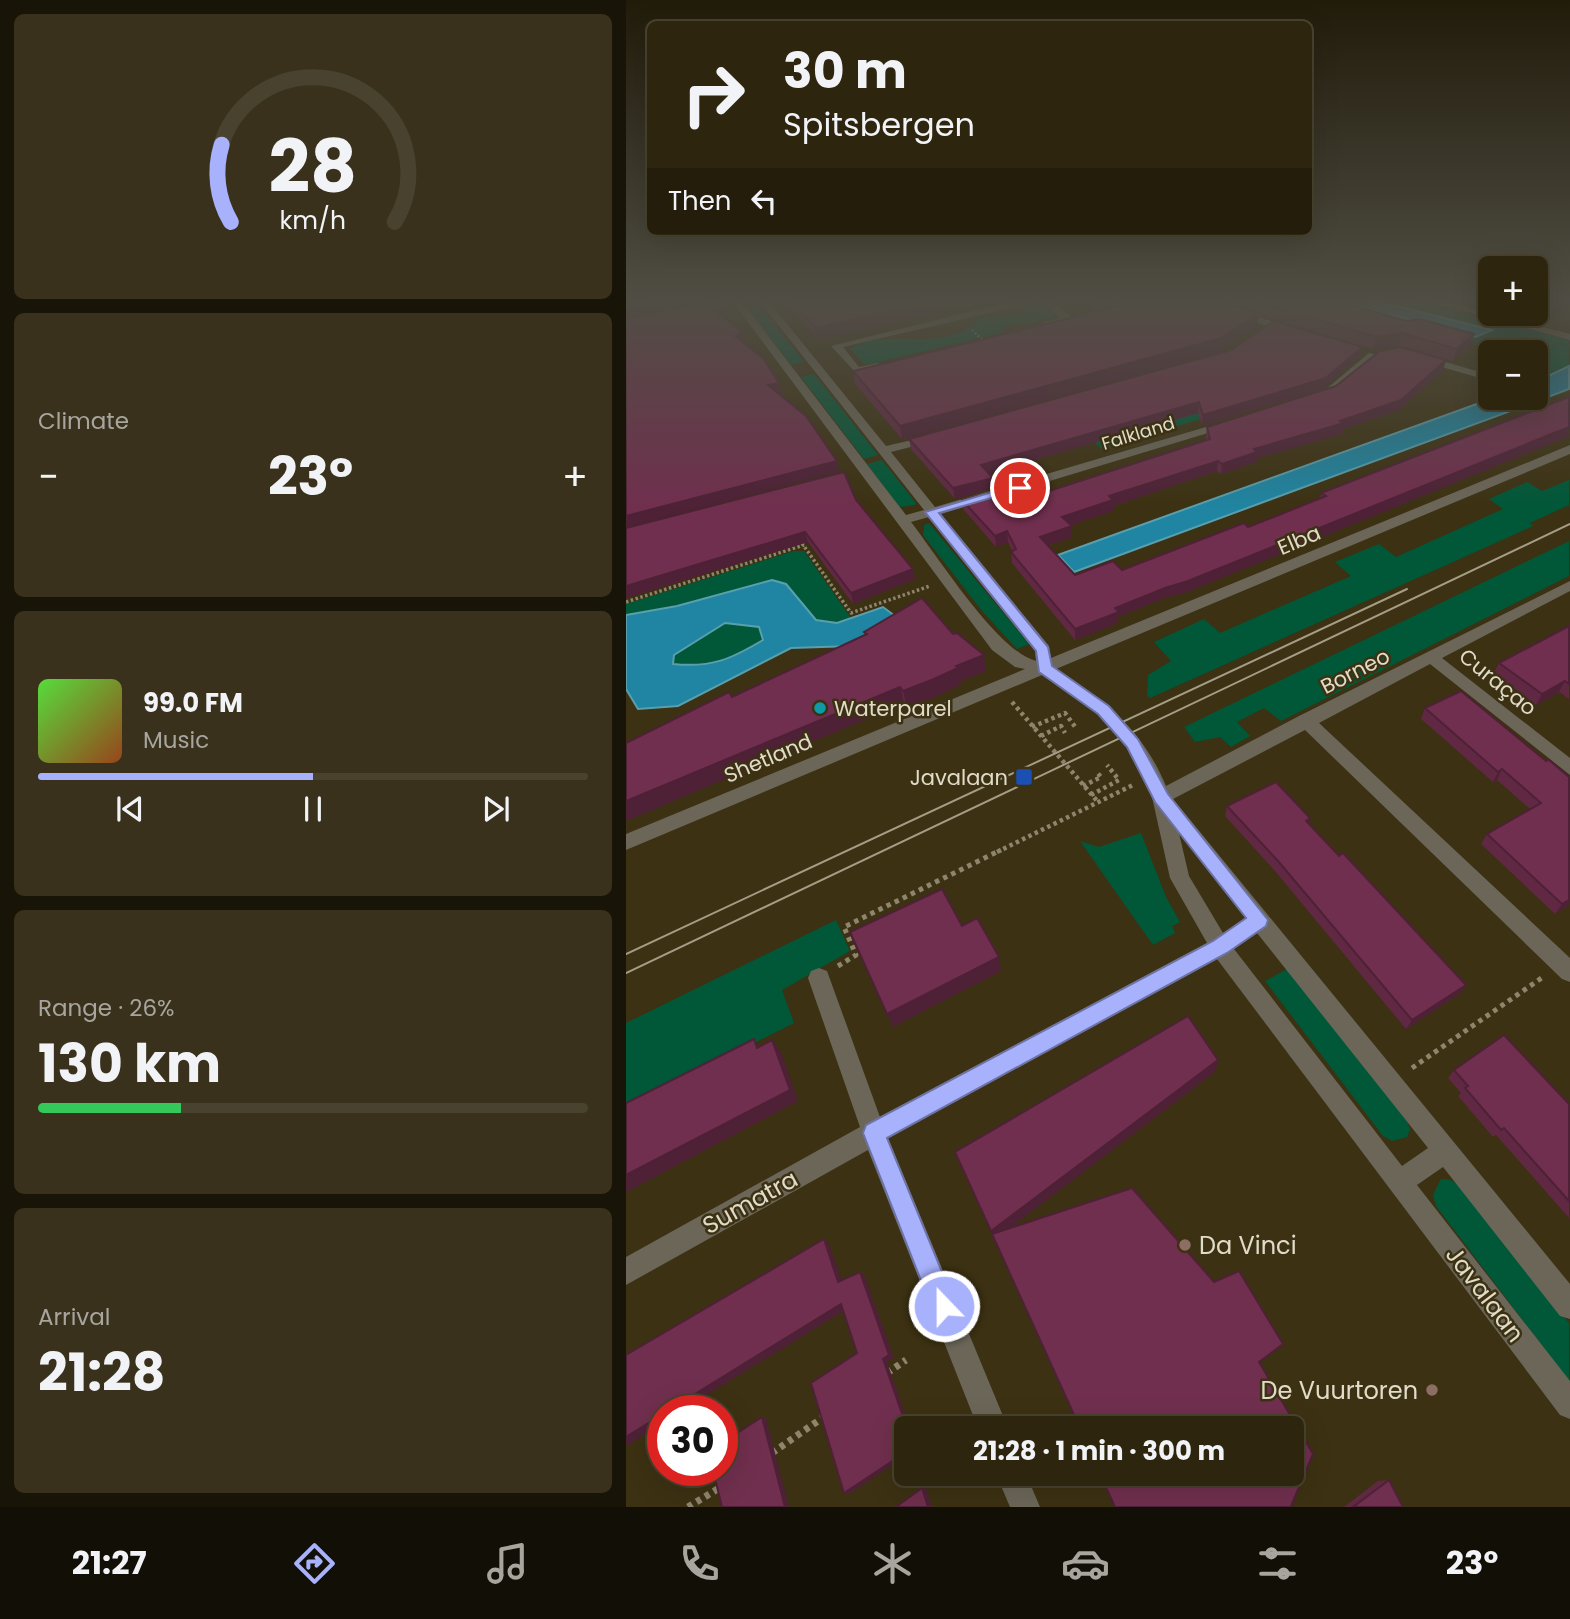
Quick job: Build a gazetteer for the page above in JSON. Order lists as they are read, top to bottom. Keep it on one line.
{"streets":{"street":["Falkland","Elba","Borneo","Curaçao","Shetland","Sumatra","Javalaan"]},"crossings":[["Falkland","Javalaan"],["Elba","Shetland"],["Elba","Javalaan"],["Borneo","Curaçao"],["Borneo","Javalaan"],["Shetland","Javalaan"],["Sumatra","Javalaan"]],"places":{"other":["Waterparel","Da Vinci","De Vuurtoren"],"transit":["Javalaan"]},"page":{"turn":["30 m","Spitsbergen"],"then":"Then","map_buttons":["+","−"],"tile":["Climate",["Range · 26%","130 km"],["Arrival","21:28"]],"heat":["−","23°","+"],"song":["99.0 FM","Music"],"limit":"30","trip":"21:28 · 1 min · 300 m","tabs":["21:27","23°"],"gauge":["28","km/h"]}}
